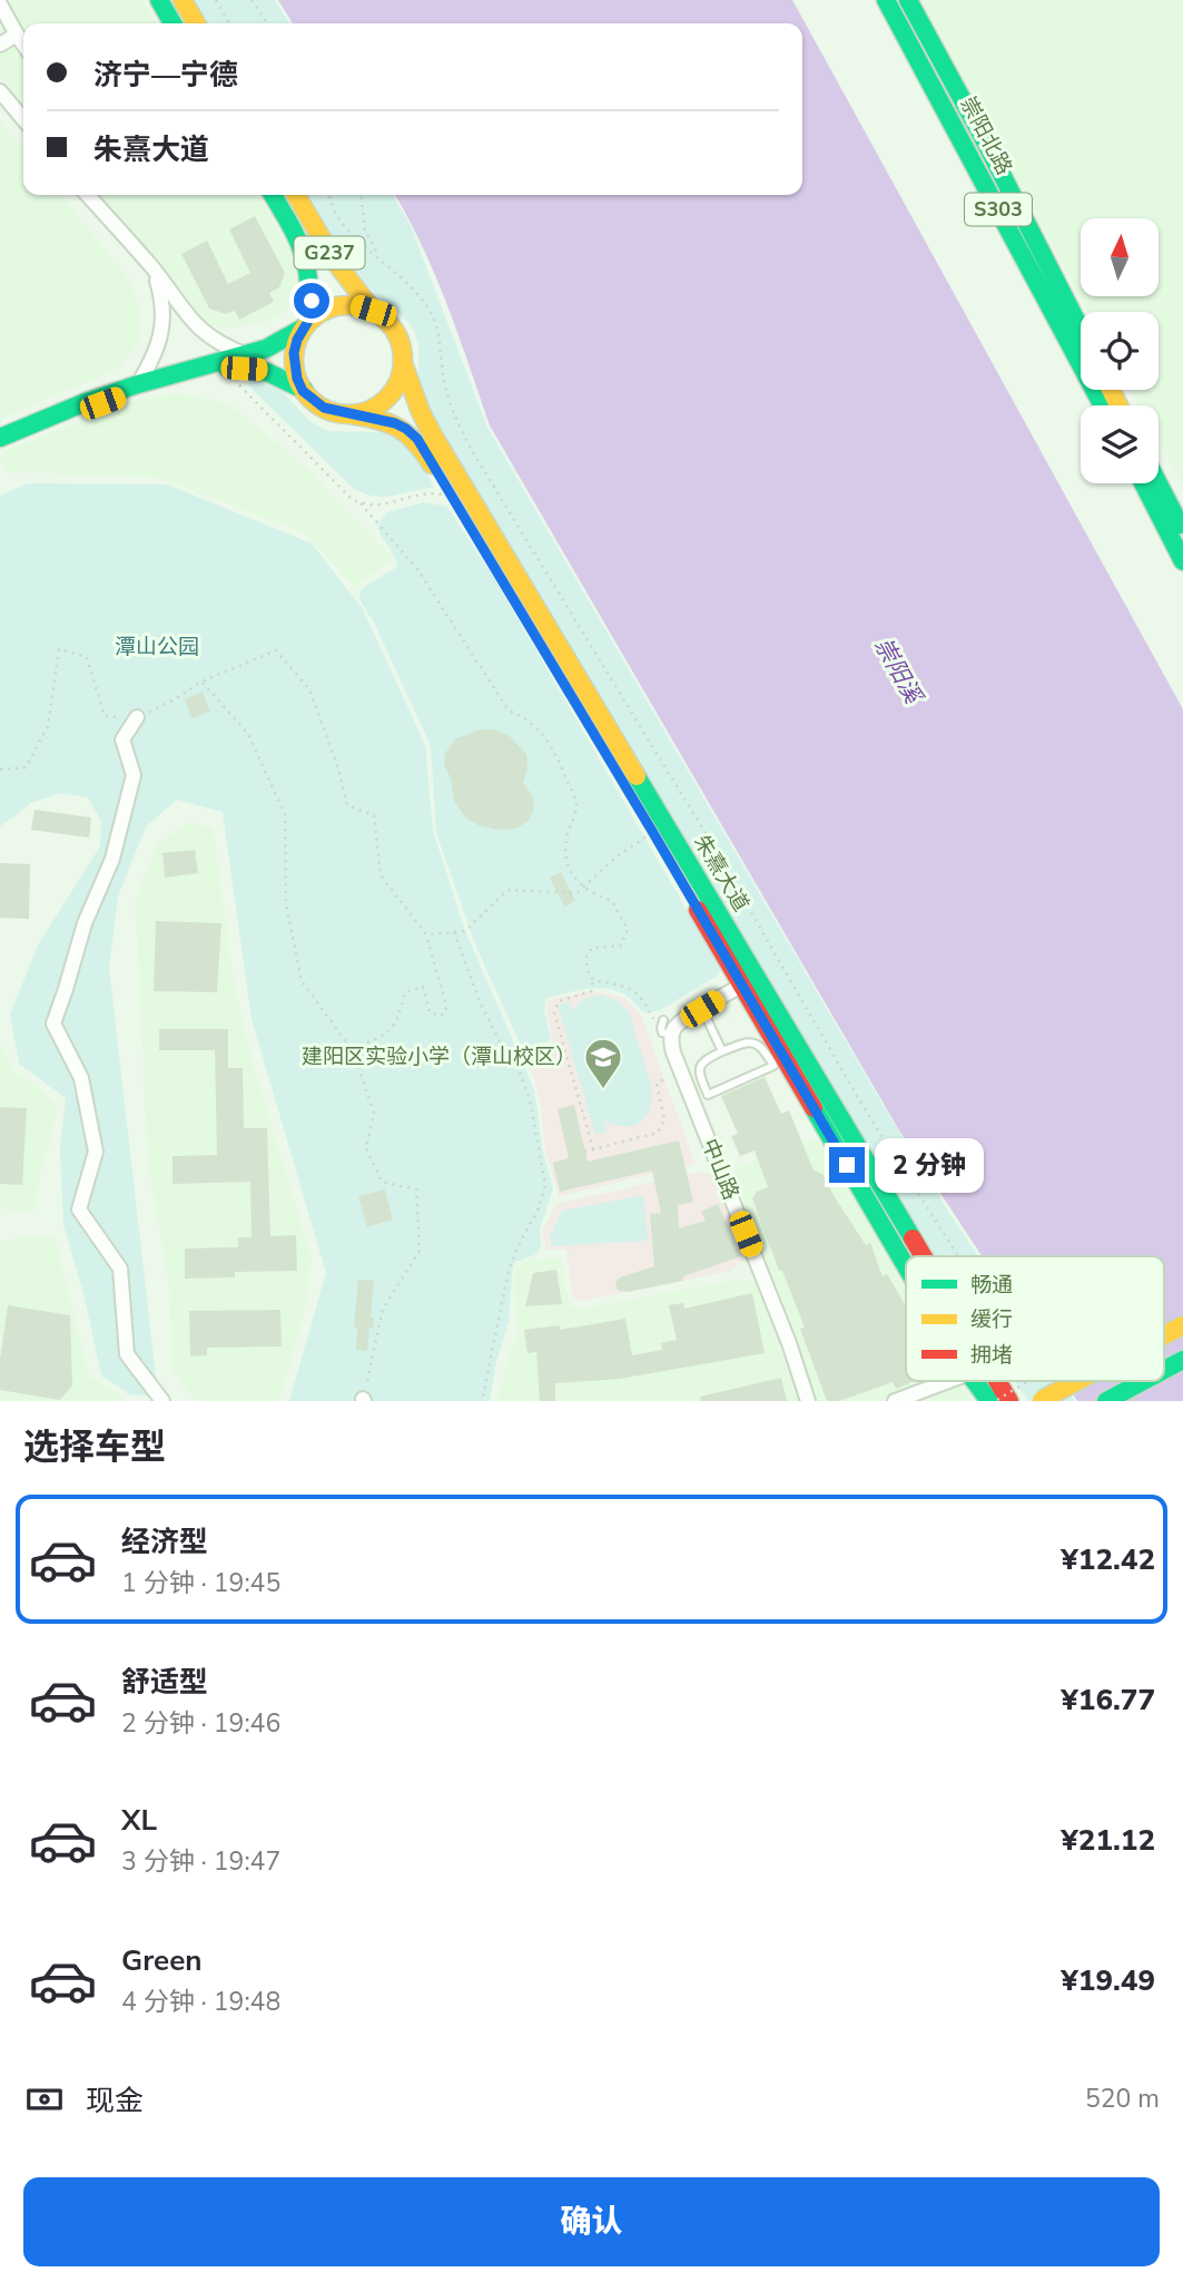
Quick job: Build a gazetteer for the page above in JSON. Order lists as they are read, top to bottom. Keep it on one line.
{"streets":{"main road":["崇阳北路","S303","G237","朱熹大道"],"street":["中山路"]},"crossings":[["G237","朱熹大道"],["朱熹大道","中山路"]],"water":["崇阳溪"],"parks":["潭山公园"],"places":{"school or university":["建阳区实验小学（潭山校区）"]},"legend":["畅通","缓行","拥堵"],"north":"top","page":{"banner":["济宁—宁德","朱熹大道"],"bubble":"2 分钟","heading":"选择车型","list":[{"name":"经济型","note":"1 分钟 · 19:45","value":"¥12.42"},{"name":"舒适型","note":"2 分钟 · 19:46","value":"¥16.77"},{"name":"XL","note":"3 分钟 · 19:47","value":"¥21.12"},{"name":"Green","note":"4 分钟 · 19:48","value":"¥19.49"}],"pay":["现金","520 m"],"buttons":"确认"}}
